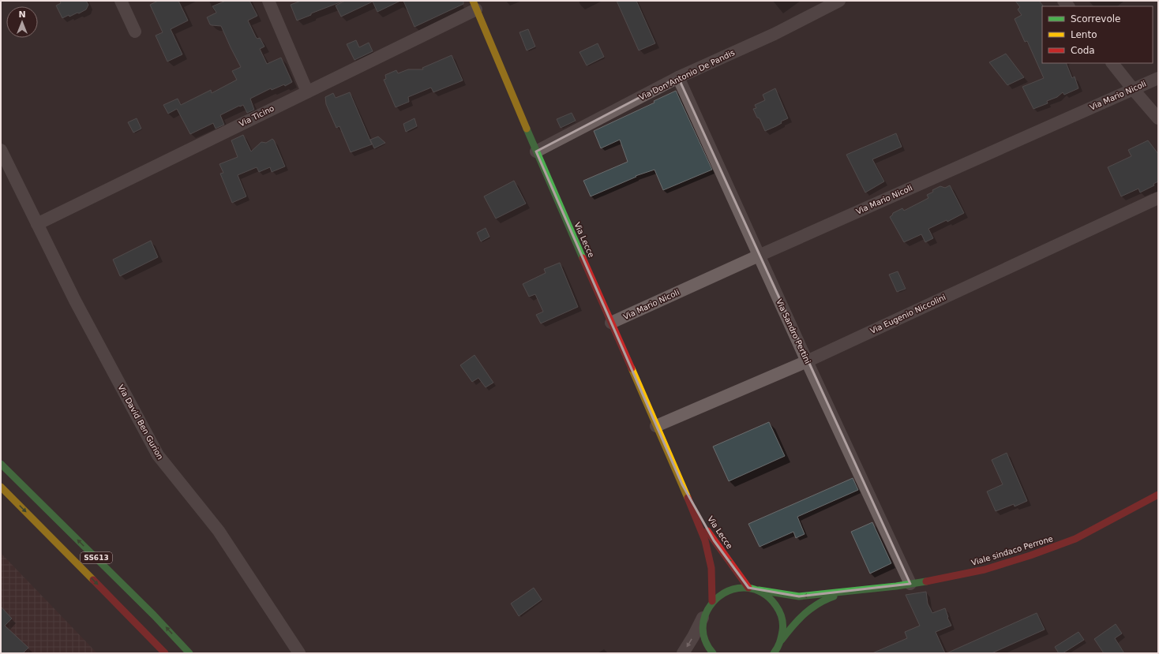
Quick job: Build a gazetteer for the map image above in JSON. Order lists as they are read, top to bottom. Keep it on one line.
{"streets":{"main road":["Via Lecce","Viale sindaco Perrone","SS613"],"street":["Via Don Antonio De Pandis","Via Mario Nicoli","Via Ticino","Via Eugenio Niccolini","Via Sandro Pertini","Via David Ben Gurion"]},"crossings":[["Via Don Antonio De Pandis","Via Lecce"],["Via Don Antonio De Pandis","Via Sandro Pertini"],["Via Mario Nicoli","Via Lecce"],["Via Mario Nicoli","Via Sandro Pertini"],["Via Ticino","Via Lecce"],["Via Ticino","Via David Ben Gurion"],["Via Lecce","Via Eugenio Niccolini"],["Via Lecce","Viale sindaco Perrone"],["Via Eugenio Niccolini","Via Sandro Pertini"],["Via Sandro Pertini","Viale sindaco Perrone"]],"legend":["Scorrevole","Lento","Coda"],"north":"top"}
